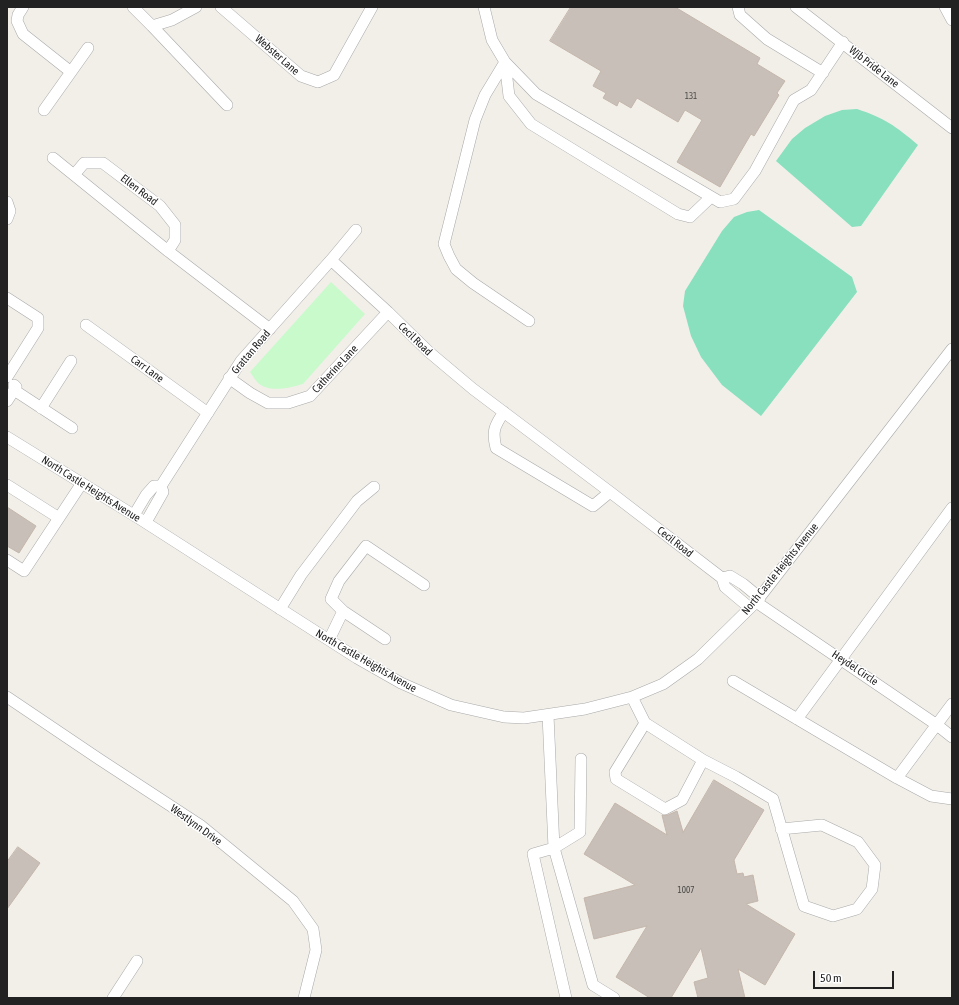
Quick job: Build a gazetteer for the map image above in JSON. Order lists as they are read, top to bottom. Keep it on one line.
{"streets":{"street":["Webster Lane","Wjb Pride Lane","Ellen Road","Cecil Road","Grattan Road","Carr Lane","Catherine Lane","North Castle Heights Avenue","Heydel Circle","Westlynn Drive"]},"crossings":[["Cecil Road","Grattan Road"],["Cecil Road","Catherine Lane"],["Cecil Road","North Castle Heights Avenue"],["Cecil Road","Heydel Circle"],["Grattan Road","Carr Lane"],["Grattan Road","Catherine Lane"],["North Castle Heights Avenue","Heydel Circle"]],"house_numbers":["131","1007"],"scale_bar":"50 m"}
